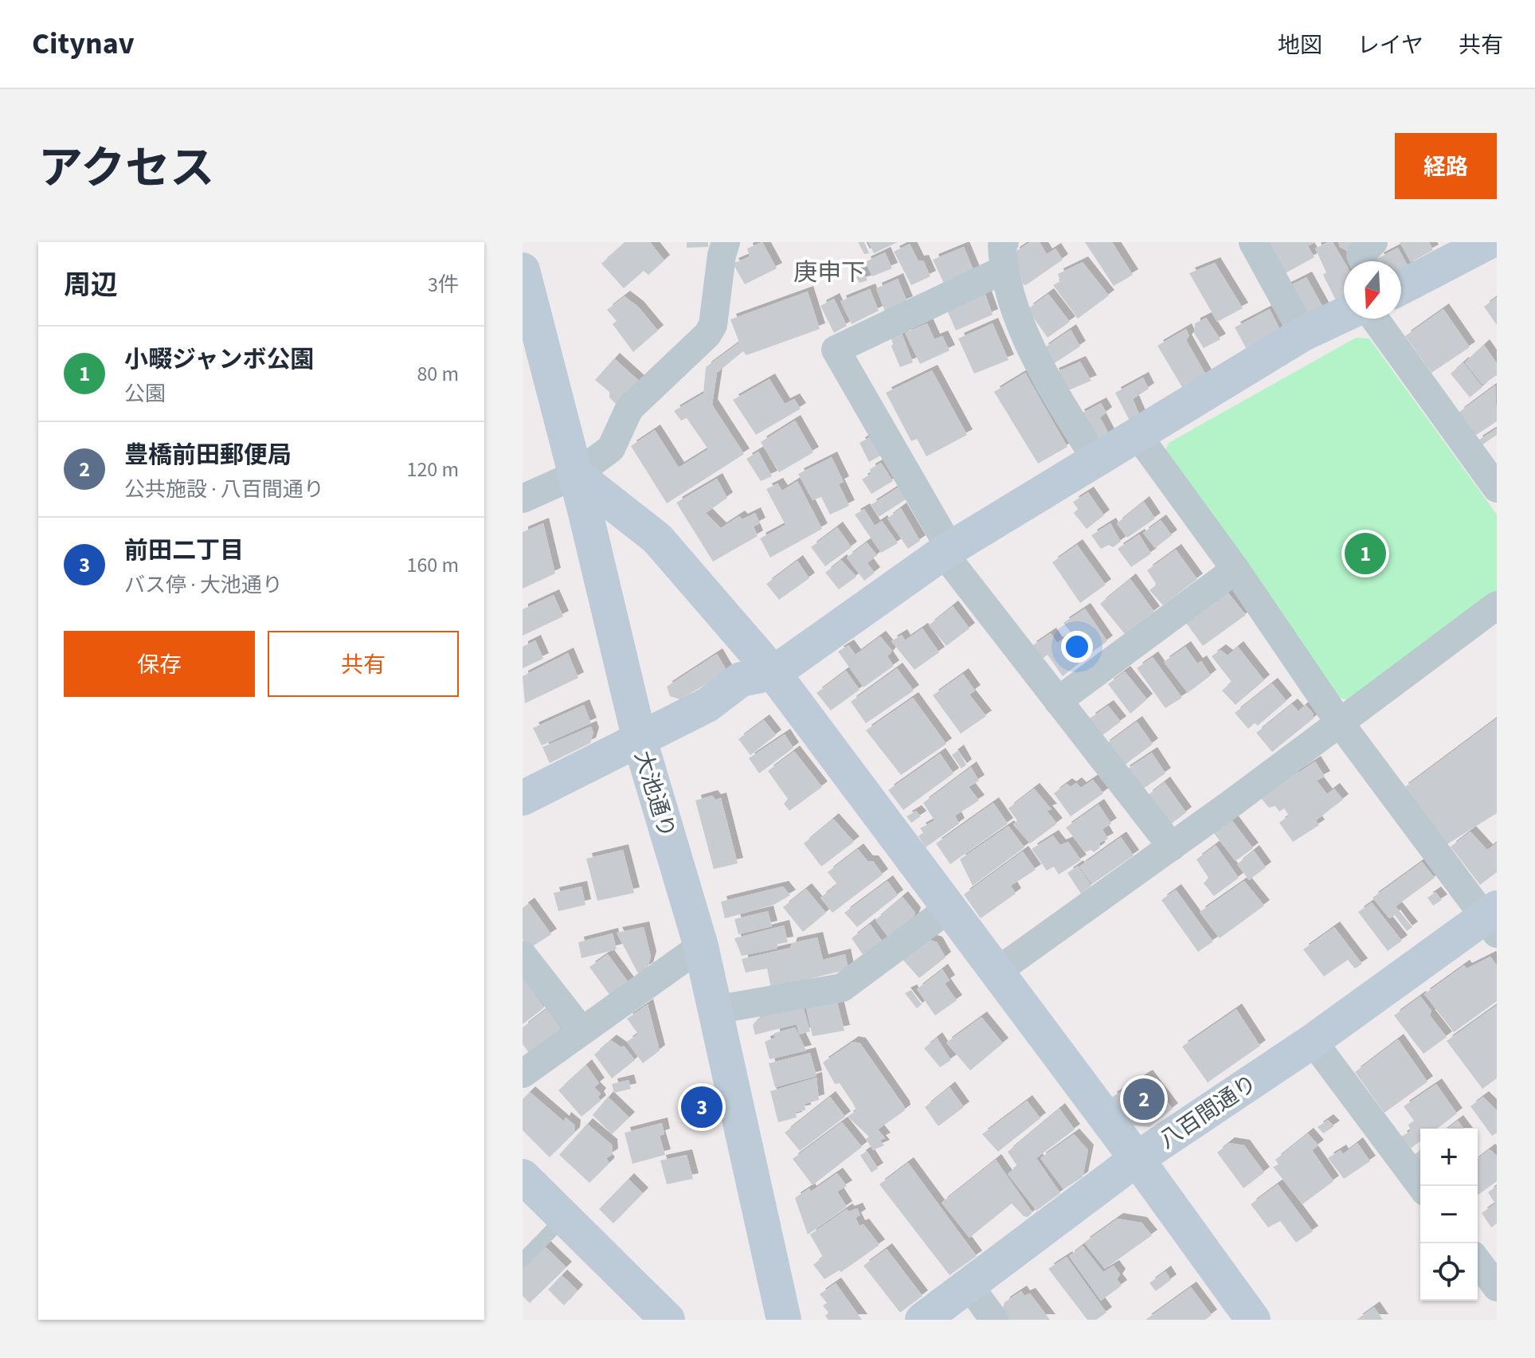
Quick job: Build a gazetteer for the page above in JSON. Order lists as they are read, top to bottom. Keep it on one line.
{"streets":{"street":["大池通り","八百間通り"]},"districts":["庚申下"],"north":"bottom","page":{"header":"Citynav","nav":["地図","レイヤ","共有"],"title":"アクセス","buttons":["経路",["保存","共有"]],"heading":["周辺","3件"],"list":[{"mark":"1","name":"小畷ジャンボ公園","note":"公園","value":"80 m"},{"mark":"2","name":"豊橋前田郵便局","note":"公共施設 · 八百間通り","value":"120 m"},{"mark":"3","name":"前田二丁目","note":"バス停 · 大池通り","value":"160 m"}],"pins":["1","2","3"],"map_buttons":["+","−"]}}
